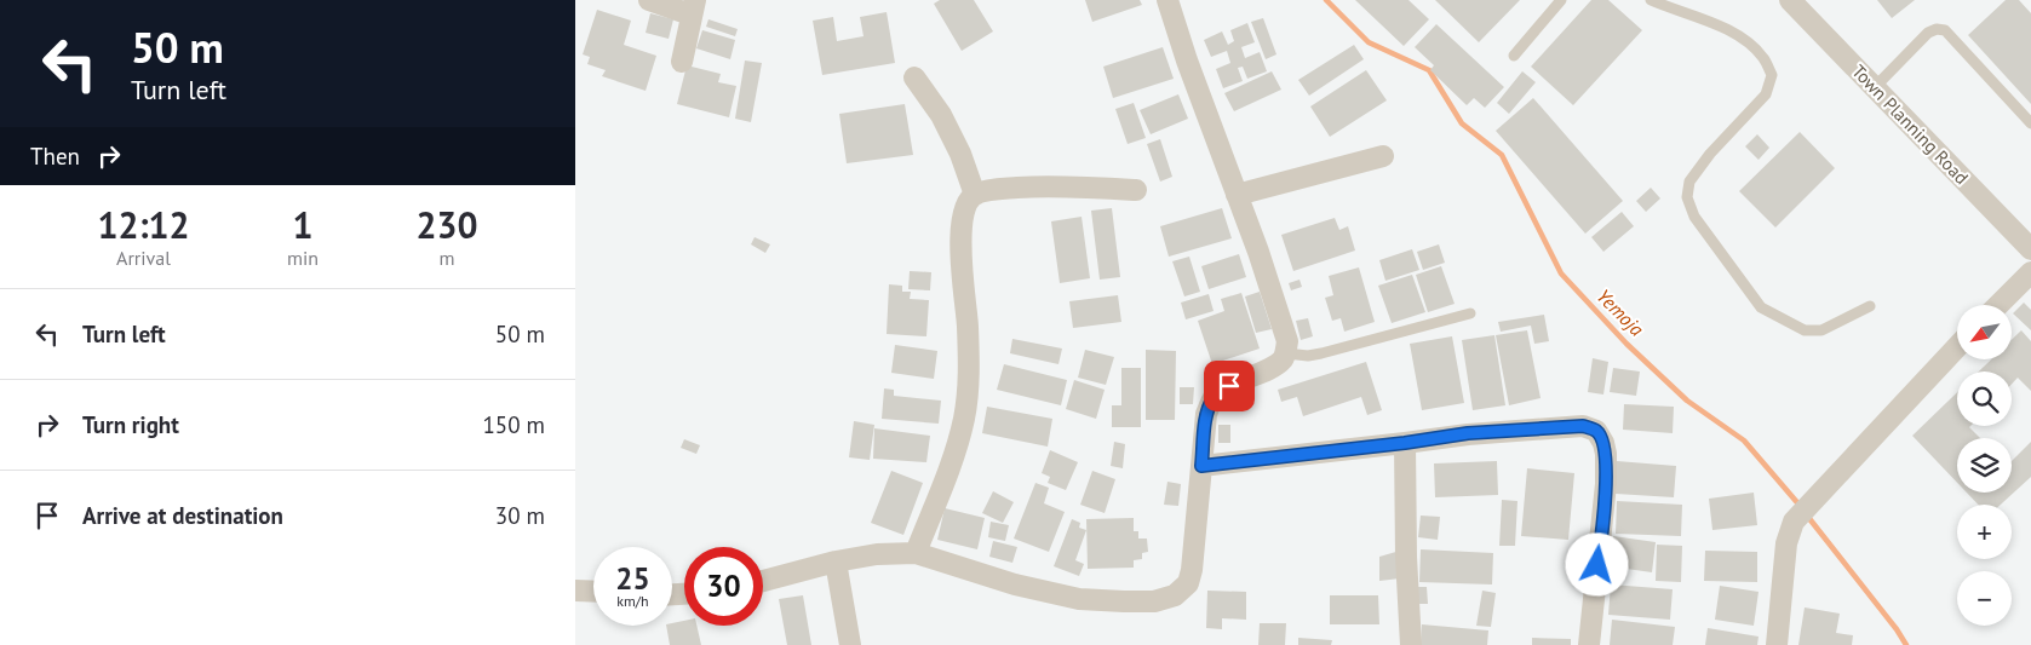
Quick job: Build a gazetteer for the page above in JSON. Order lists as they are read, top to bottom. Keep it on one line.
{"streets":{"street":["Town Planning Road"]},"water":["Yemoja"],"north":"bottom left","page":{"turn":["50 m","Turn left"],"then":"Then","eta":["12:12","Arrival","1","min","230","m"],"list":[{"name":"Turn left","value":"50 m"},{"name":"Turn right","value":"150 m"},{"name":"Arrive at destination","value":"30 m"}],"map_buttons":["+","−"],"speed":"25 km/h","limit":"30"}}
